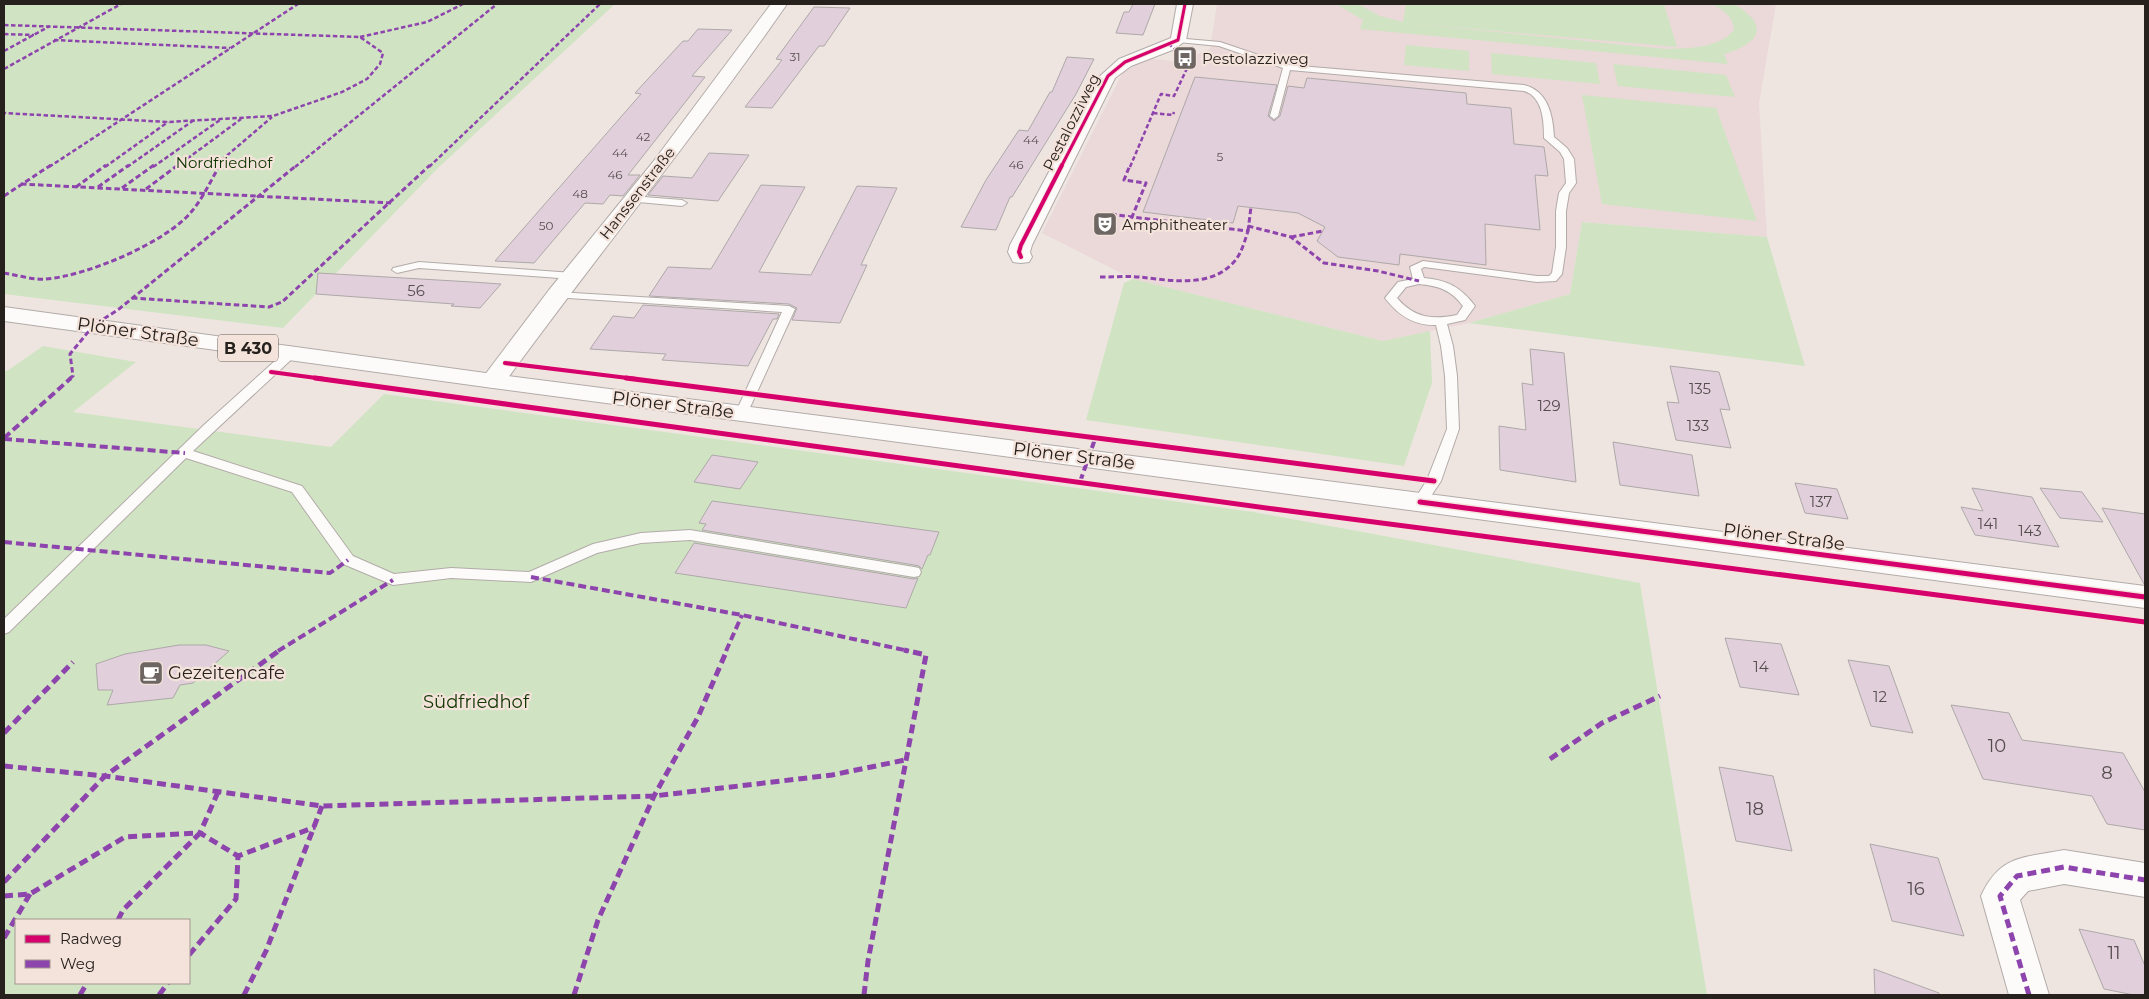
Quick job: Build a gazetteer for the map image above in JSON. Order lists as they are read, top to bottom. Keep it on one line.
{"streets":{"main road":["Pestalozziweg","Hanssenstraße","Plöner Straße","B 430"]},"crossings":[["Hanssenstraße","Plöner Straße"]],"parks":["Nordfriedhof","Südfriedhof"],"places":{"bus stop":["Pestolazziweg"],"theatre":["Amphitheater"],"cafe":["Gezeitencafe"]},"house_numbers":["31","42","44","44","5","46","46","48","50","56","135","129","133","137","141","143","14","12","10","8","18","16","11"],"legend":["Radweg","Weg"]}
